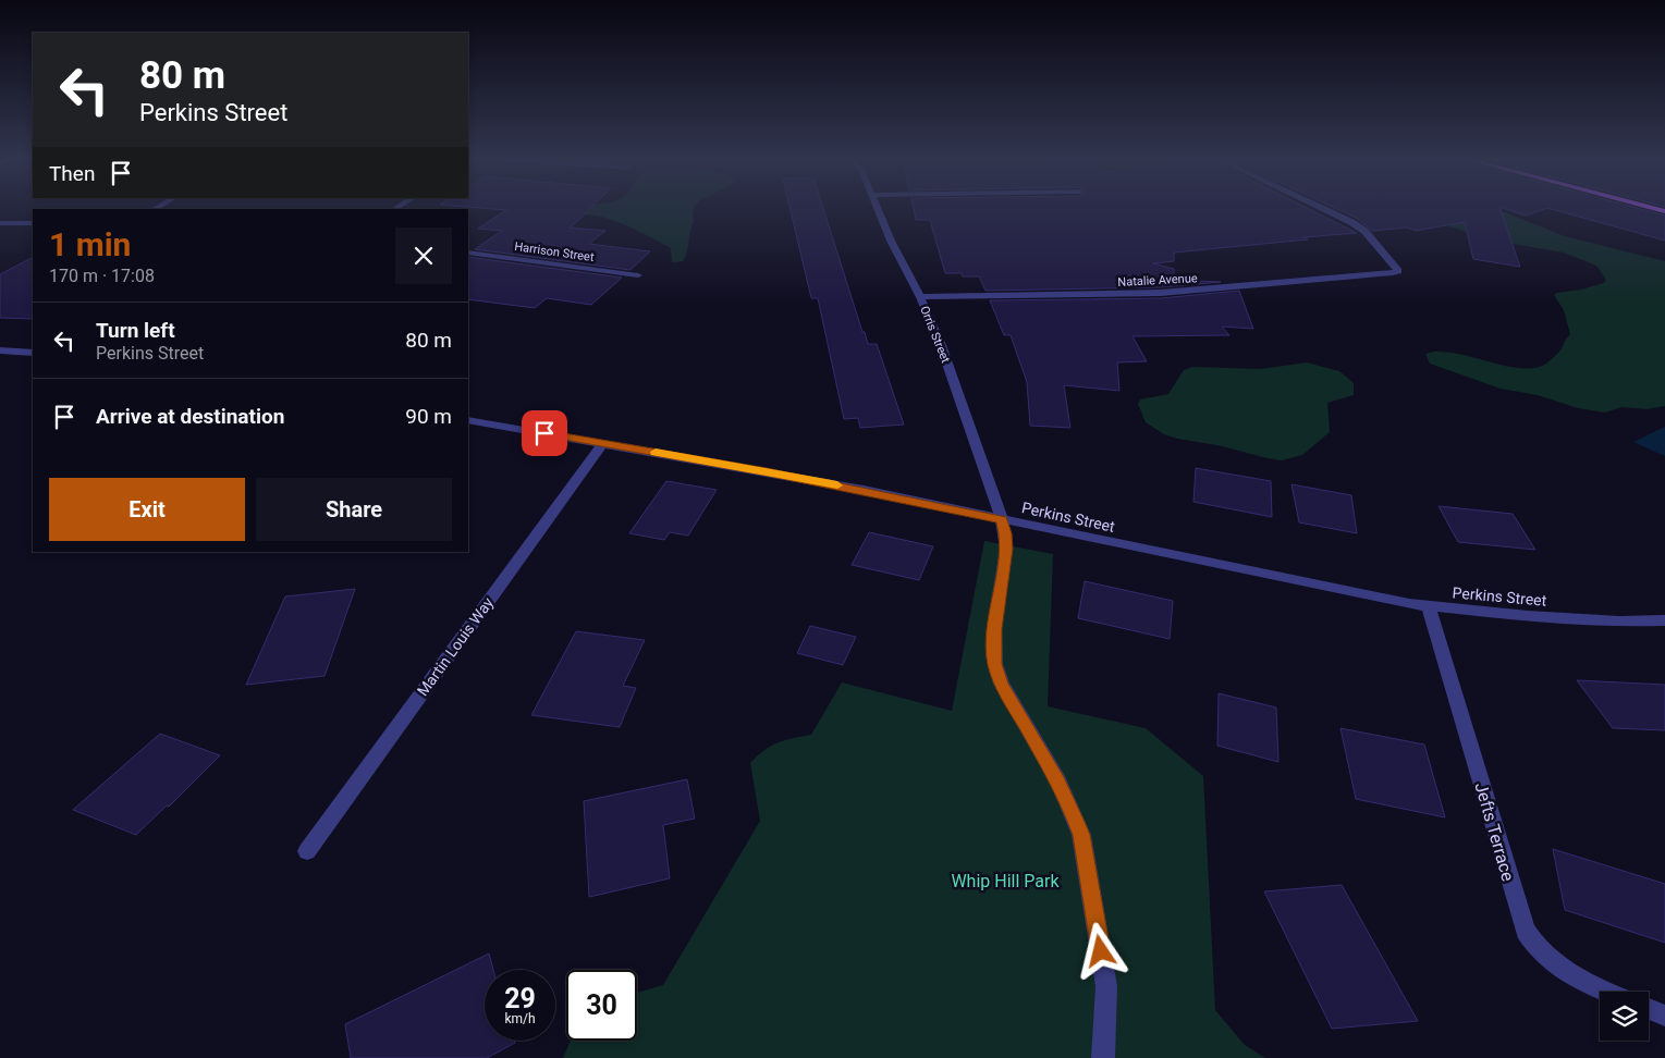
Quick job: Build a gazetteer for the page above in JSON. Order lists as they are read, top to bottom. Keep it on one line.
{"streets":{"street":["Harrison Street","Natalie Avenue","Orris Street","Perkins Street","Martin Louis Way","Jefts Terrace"]},"crossings":[["Natalie Avenue","Orris Street"],["Orris Street","Perkins Street"],["Perkins Street","Martin Louis Way"],["Perkins Street","Jefts Terrace"]],"parks":["Whip Hill Park"],"page":{"turn":["80 m","Perkins Street"],"then":"Then","heading":["1 min","170 m · 17:08"],"list":[{"name":"Turn left","note":"Perkins Street","value":"80 m"},{"name":"Arrive at destination","value":"90 m"}],"buttons":["Exit","Share"],"speed":"29 km/h","limit":"30"}}
